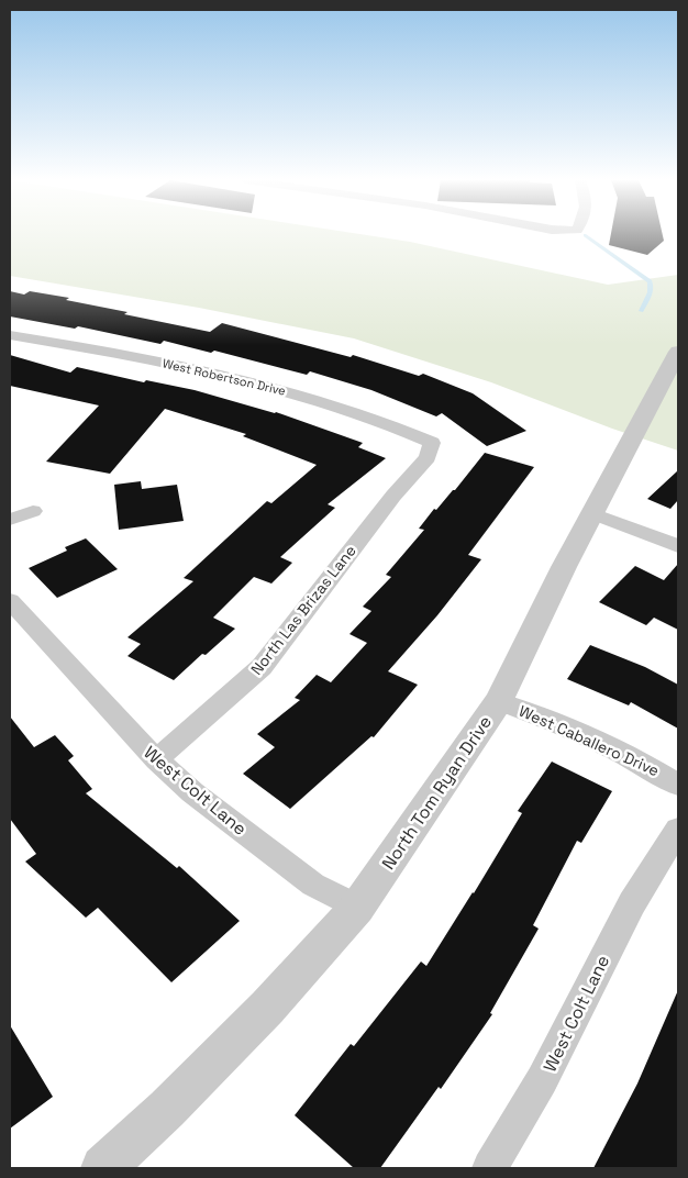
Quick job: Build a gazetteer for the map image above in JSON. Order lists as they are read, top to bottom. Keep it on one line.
{"streets":{"street":["West Robertson Drive","North Las Brizas Lane","West Caballero Drive","West Colt Lane","North Tom Ryan Drive"]},"crossings":[["West Robertson Drive","North Las Brizas Lane"],["North Las Brizas Lane","West Colt Lane"],["West Caballero Drive","North Tom Ryan Drive"],["West Colt Lane","North Tom Ryan Drive"]]}
